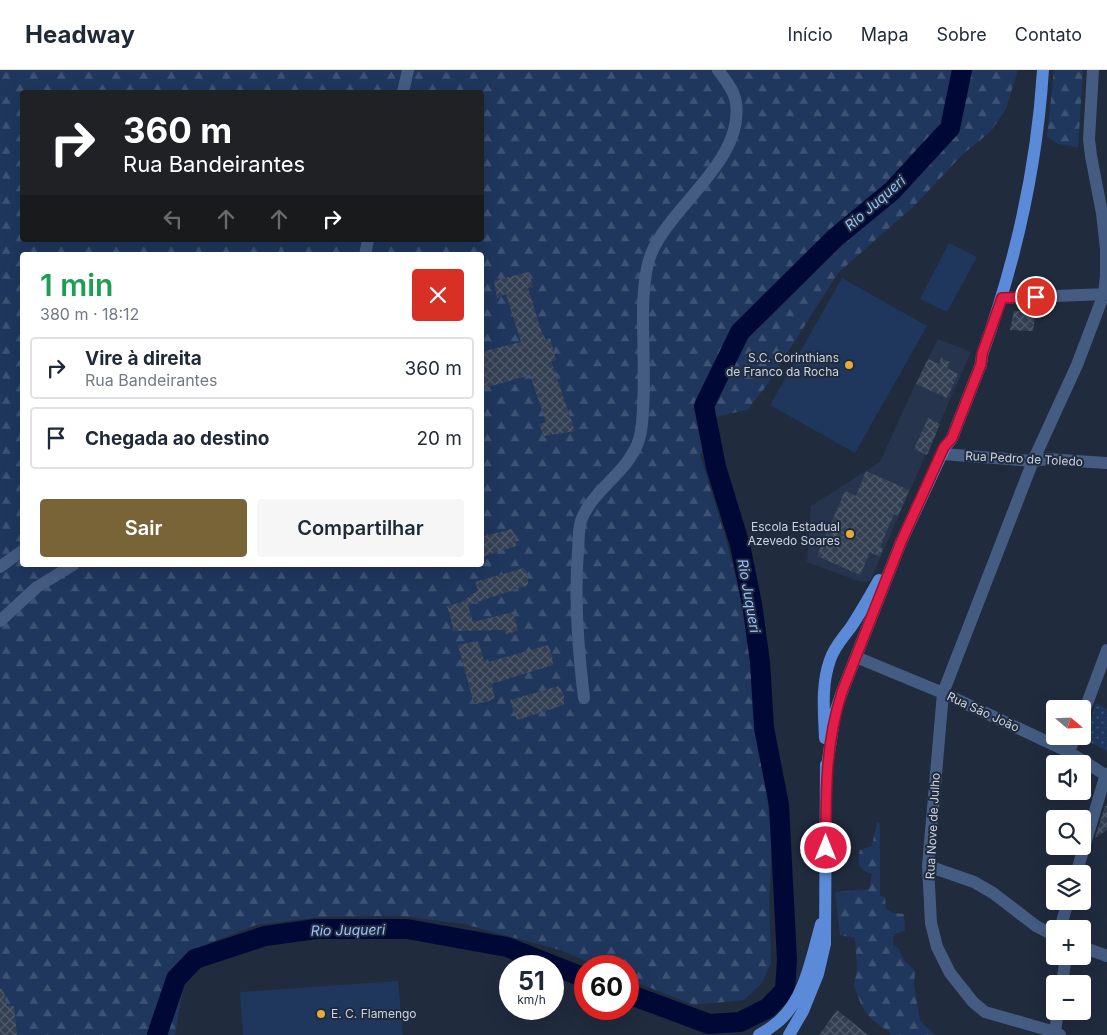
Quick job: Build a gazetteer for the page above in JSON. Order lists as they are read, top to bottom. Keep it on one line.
{"streets":{"street":["Rua Pedro de Toledo","Rua São João","Rua Nove de Julho"]},"crossings":[["Rua Pedro de Toledo","Rua Nove de Julho"],["Rua São João","Rua Nove de Julho"]],"water":["Rio Juqueri"],"places":["S.C. Corinthians de Franco da Rocha","Escola Estadual Azevedo Soares","E. C. Flamengo"],"north":"right","page":{"header":"Headway","nav":["Início","Mapa","Sobre","Contato"],"turn":["360 m","Rua Bandeirantes"],"heading":["1 min","380 m · 18:12"],"list":[{"name":"Vire à direita","note":"Rua Bandeirantes","value":"360 m"},{"name":"Chegada ao destino","value":"20 m"}],"buttons":["Sair","Compartilhar"],"map_buttons":["+","−"],"speed":"51 km/h","limit":"60"}}
